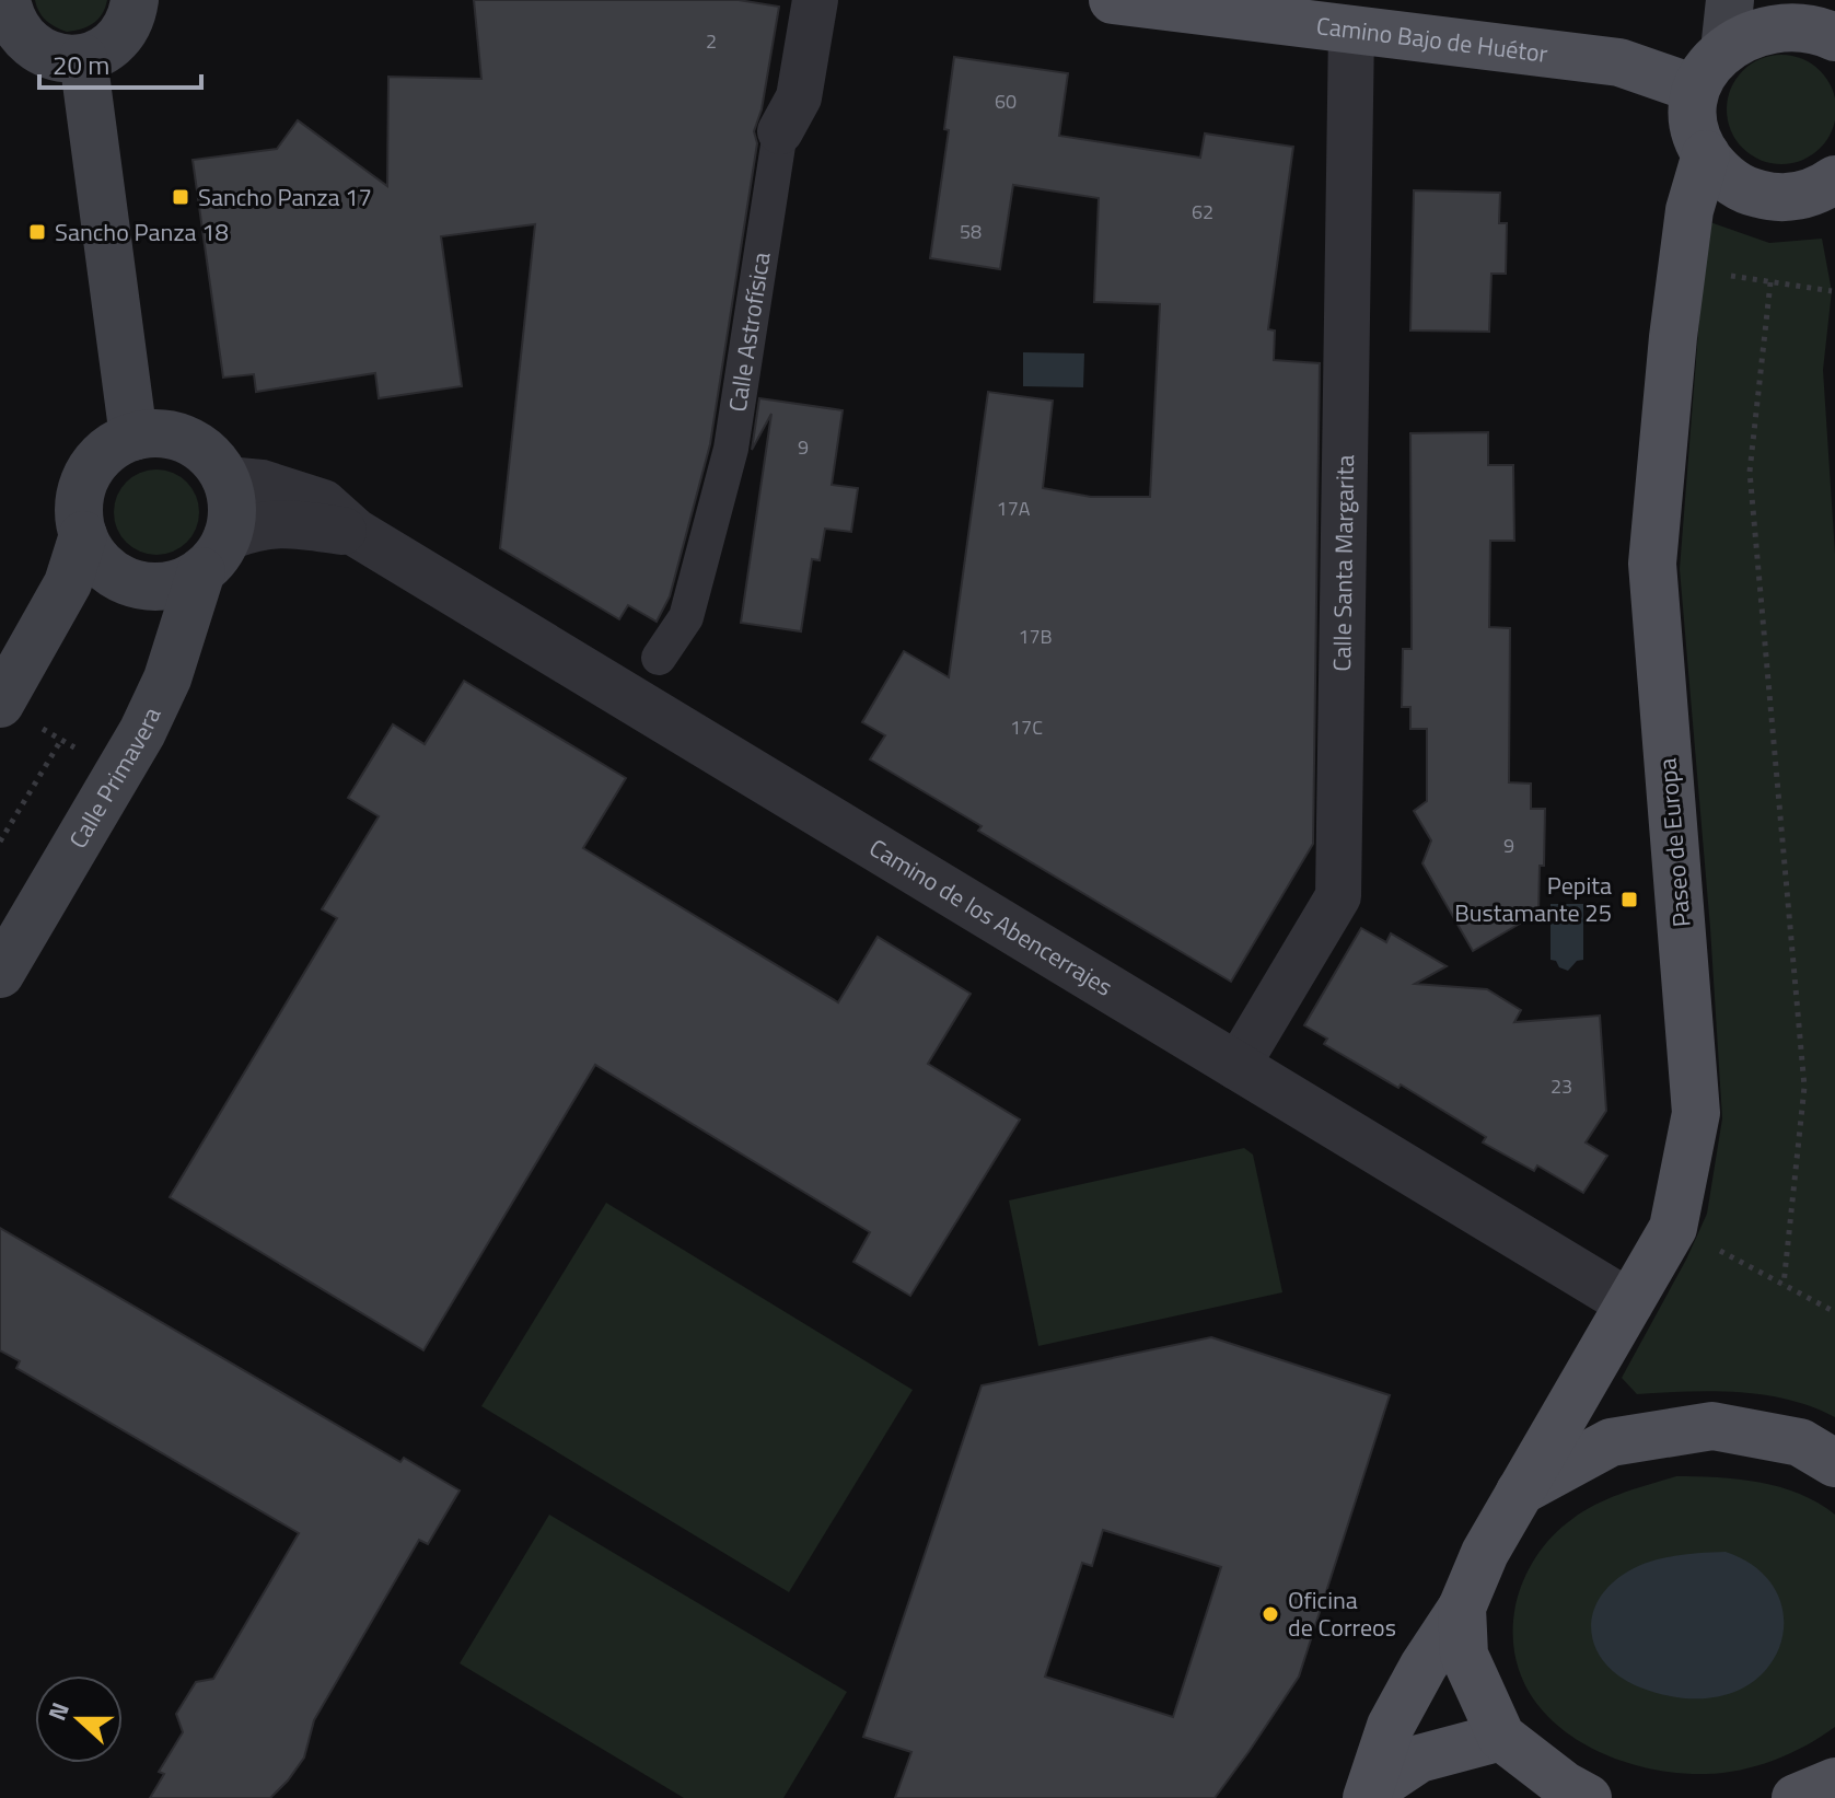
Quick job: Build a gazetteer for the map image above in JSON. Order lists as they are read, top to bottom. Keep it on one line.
{"streets":{"main road":["Camino Bajo de Huétor","Calle Primavera","Paseo de Europa"],"street":["Calle Astrofísica","Calle Santa Margarita","Camino de los Abencerrajes"]},"crossings":[["Camino Bajo de Huétor","Calle Santa Margarita"],["Calle Santa Margarita","Camino de los Abencerrajes"],["Calle Primavera","Camino de los Abencerrajes"],["Paseo de Europa","Camino de los Abencerrajes"]],"places":{"transit":["Sancho Panza 17","Sancho Panza 18","Pepita Bustamante 25"],"other":["Oficina de Correos"]},"house_numbers":["2","60","62","58","9","17A","17B","17C","9","23"],"scale_bar":"20 m","north":"left"}
